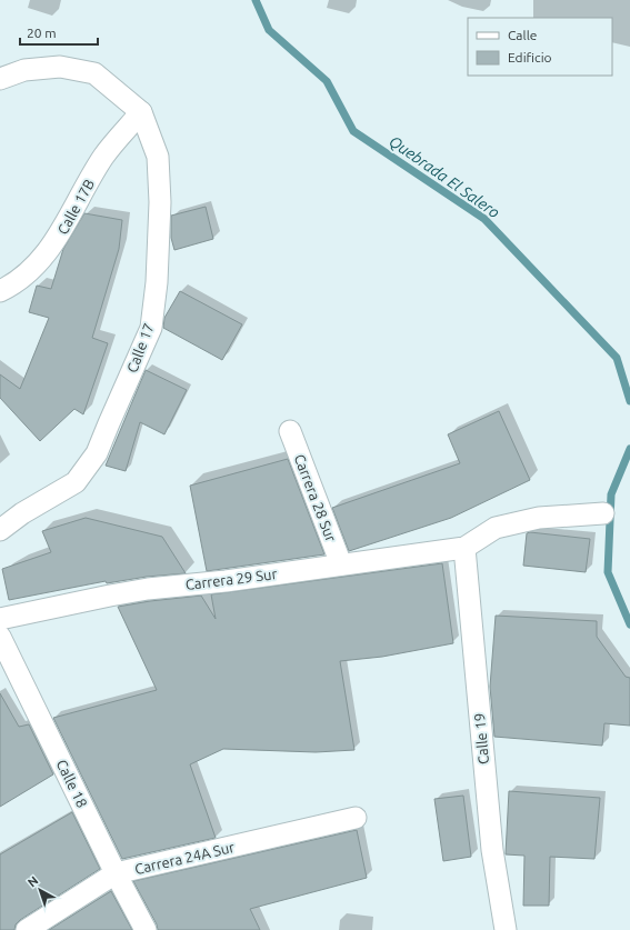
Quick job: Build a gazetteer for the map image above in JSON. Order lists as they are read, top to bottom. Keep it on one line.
{"streets":{"street":["Calle 17B","Calle 17","Carrera 28 Sur","Carrera 29 Sur","Calle 19","Calle 18","Carrera 24A Sur"]},"crossings":[["Calle 17B","Calle 17"],["Carrera 28 Sur","Carrera 29 Sur"],["Carrera 29 Sur","Calle 19"],["Calle 18","Carrera 24A Sur"]],"water":["Quebrada El Salero"],"legend":["Calle","Edificio"],"scale_bar":"20 m","north":"top left"}
